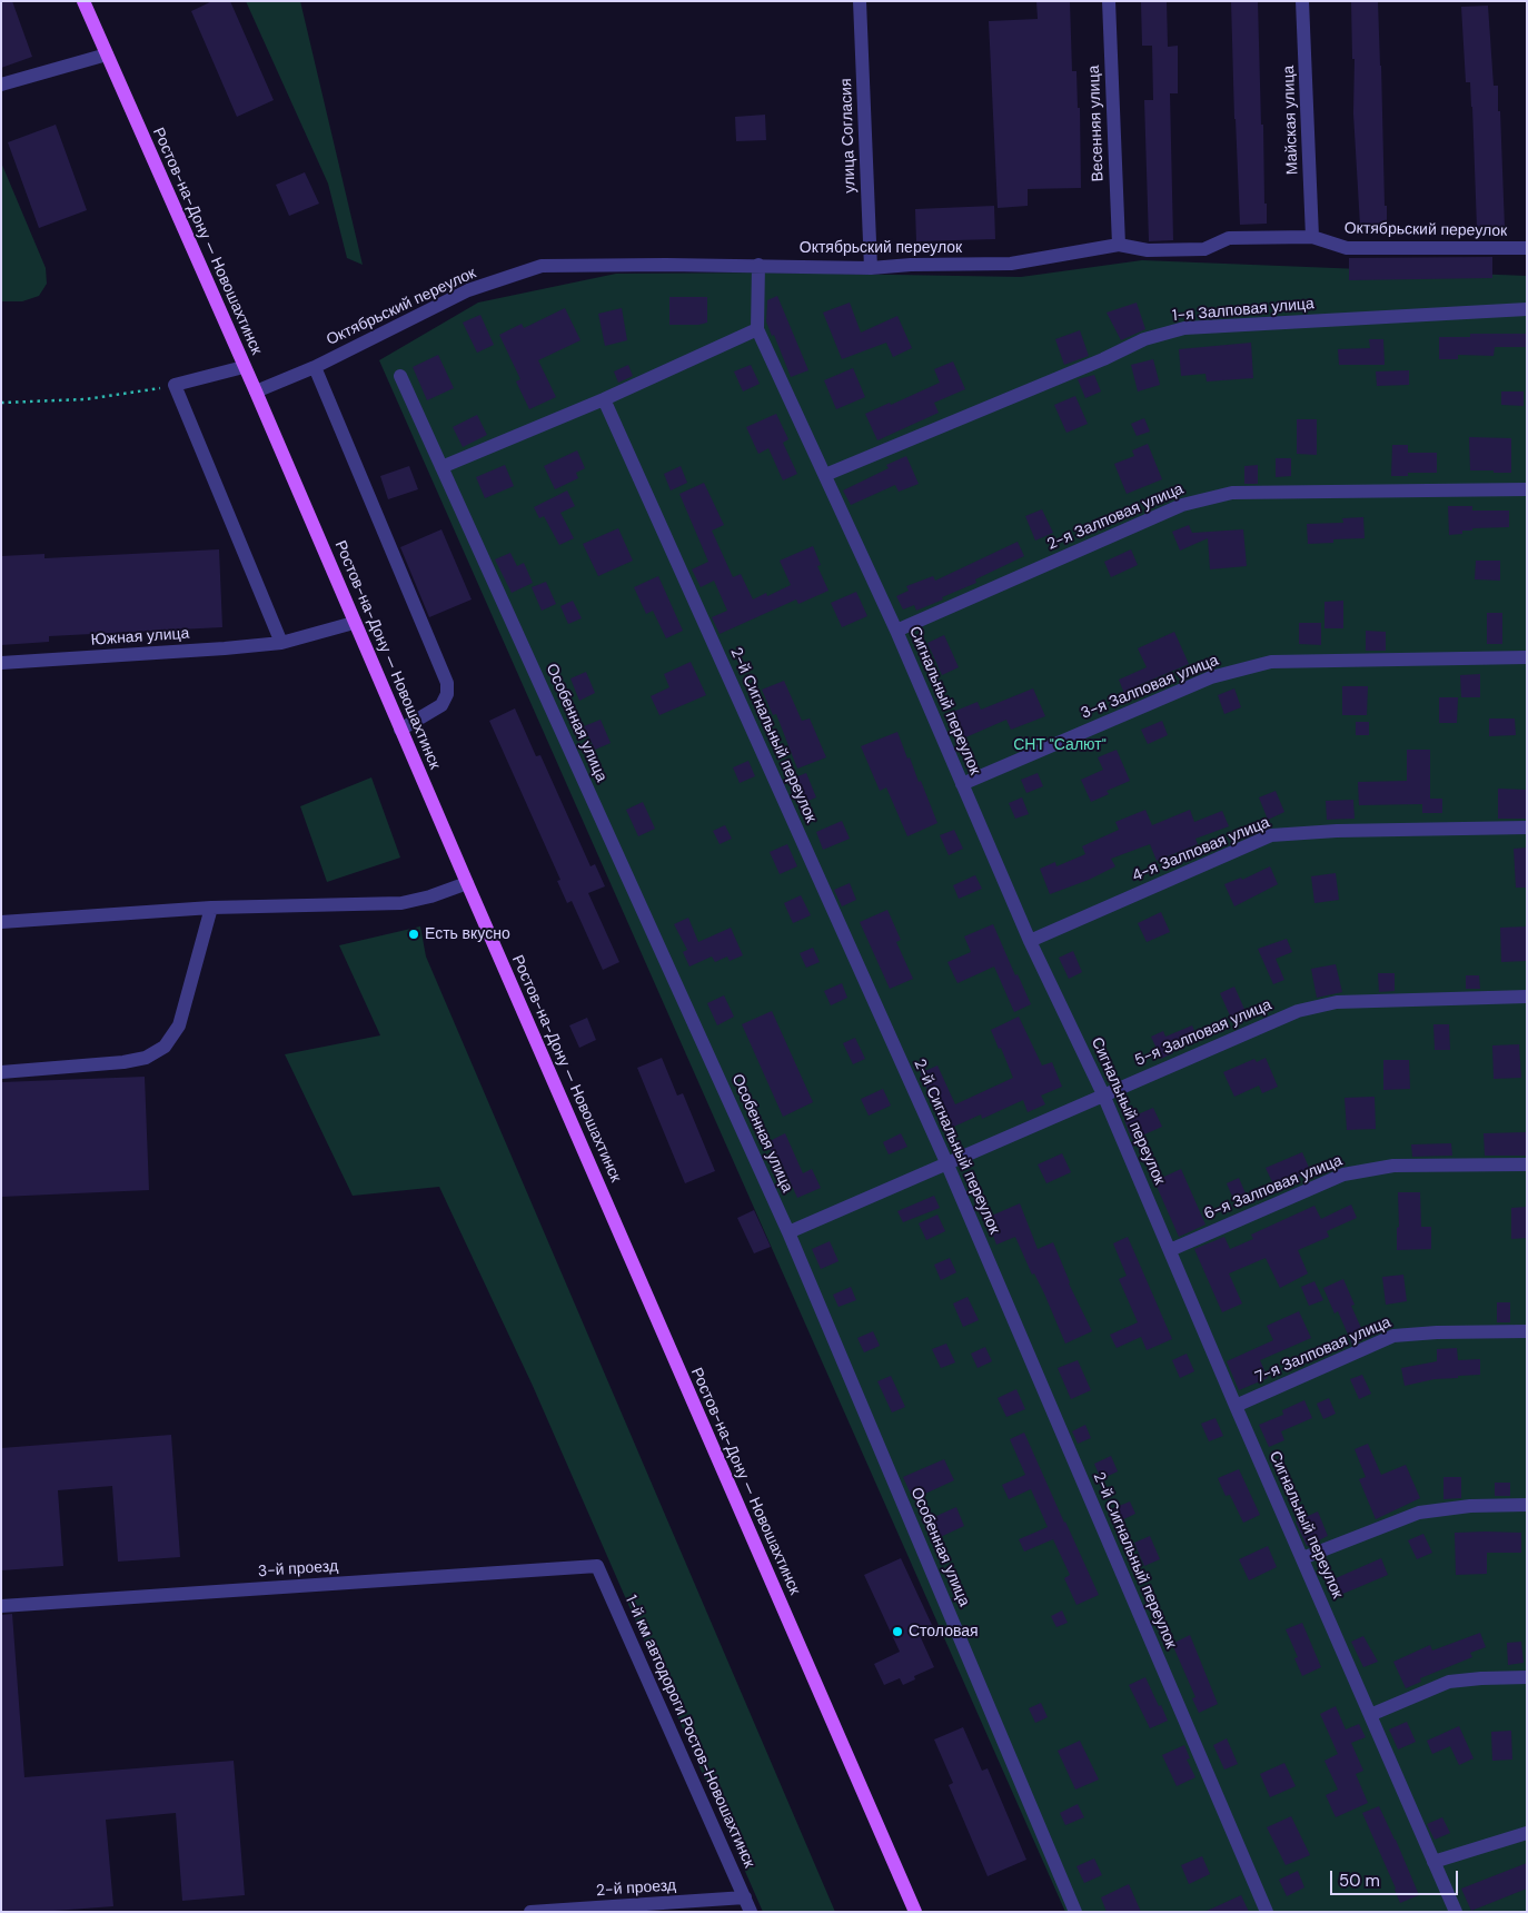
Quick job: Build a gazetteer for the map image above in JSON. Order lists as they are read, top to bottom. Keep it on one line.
{"streets":{"main road":["Ростов-на-Дону — Новошахтинск"],"street":["Майская улица","Весенняя улица","улица Согласия","Октябрьский переулок","1-я Залповая улица","2-я Залповая улица","Южная улица","3-я Залповая улица","Сигнальный переулок","Особенная улица","2-й Сигнальный переулок","4-я Залповая улица","5-я Залповая улица","6-я Залповая улица","7-я Залповая улица","3-й проезд","1-й км автодороги Ростов-Новошахтинск","2-й проезд"]},"crossings":[["Майская улица","Октябрьский переулок"],["Весенняя улица","Октябрьский переулок"],["улица Согласия","Октябрьский переулок"],["Октябрьский переулок","Ростов-на-Дону — Новошахтинск"],["Ростов-на-Дону — Новошахтинск","Южная улица"],["1-я Залповая улица","Сигнальный переулок"],["2-я Залповая улица","Сигнальный переулок"],["3-я Залповая улица","Сигнальный переулок"],["Сигнальный переулок","4-я Залповая улица"],["Сигнальный переулок","5-я Залповая улица"],["Сигнальный переулок","6-я Залповая улица"],["Сигнальный переулок","7-я Залповая улица"],["Особенная улица","5-я Залповая улица"],["2-й Сигнальный переулок","5-я Залповая улица"],["3-й проезд","1-й км автодороги Ростов-Новошахтинск"],["1-й км автодороги Ростов-Новошахтинск","2-й проезд"]],"parks":["СНТ \"Салют\""],"places":["Есть вкусно","Столовая"],"scale_bar":"50 m"}
